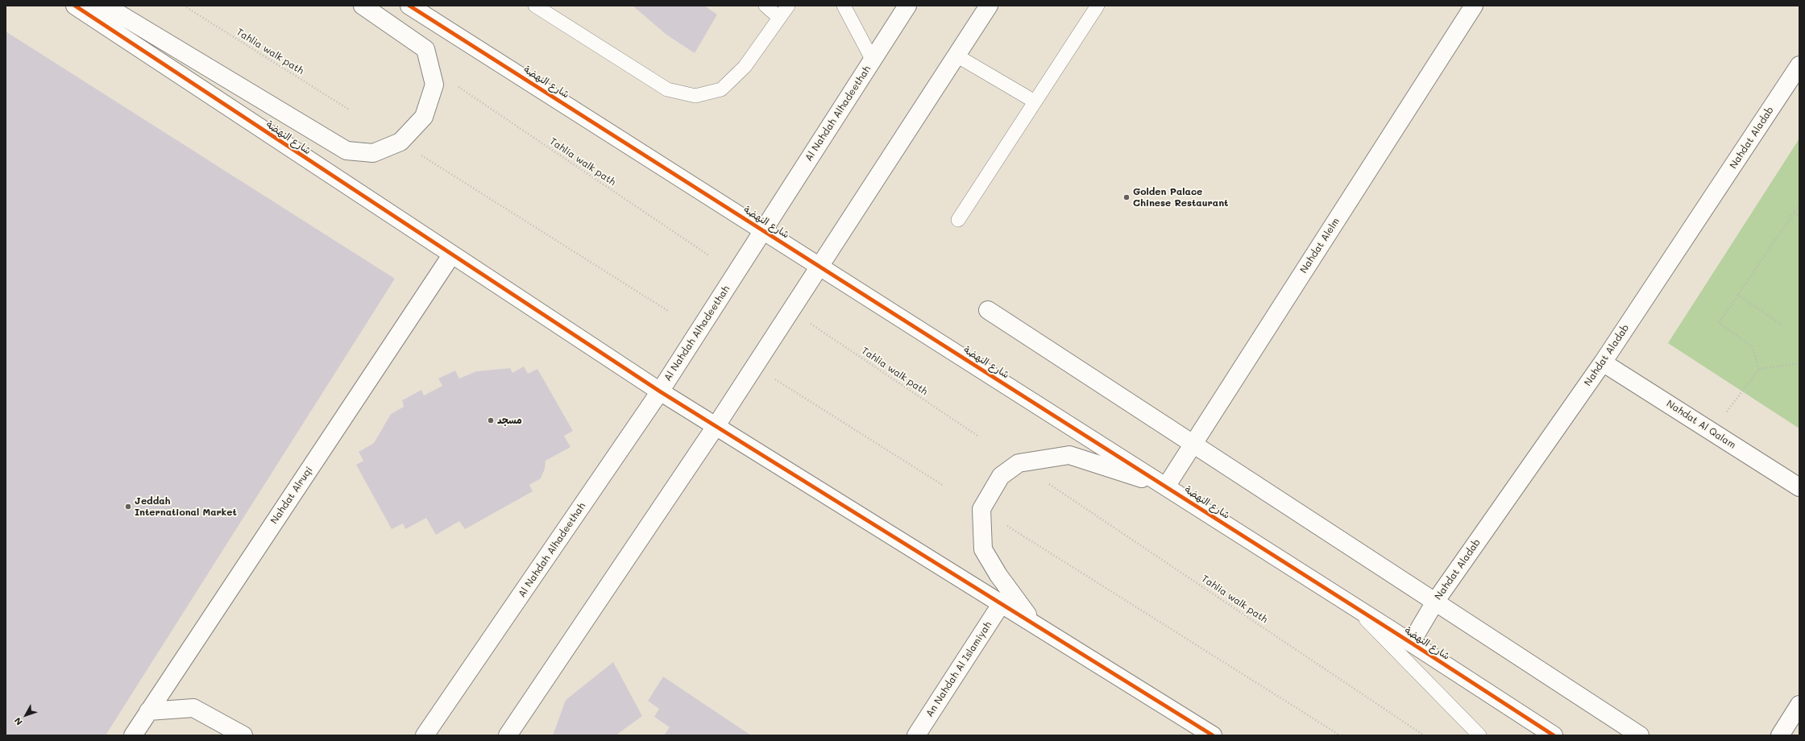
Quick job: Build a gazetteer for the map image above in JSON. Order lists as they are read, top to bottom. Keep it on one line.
{"streets":{"street":["شارع النهضة","Al Nahdah Alhadeethah","Nahdat Aladab","Nahdat Alelm","Nahdat Al Qalam","Nahdat Alruqi","An Nahdah Al Islamiyah"],"path":["Tahlia walk path"]},"crossings":[["شارع النهضة","Al Nahdah Alhadeethah"],["شارع النهضة","Nahdat Aladab"],["شارع النهضة","Nahdat Alelm"],["شارع النهضة","Nahdat Alruqi"],["شارع النهضة","An Nahdah Al Islamiyah"],["Nahdat Aladab","Nahdat Al Qalam"]],"places":["Golden Palace Chinese Restaurant","مسجد","Jeddah International Market"],"north":"bottom left"}
